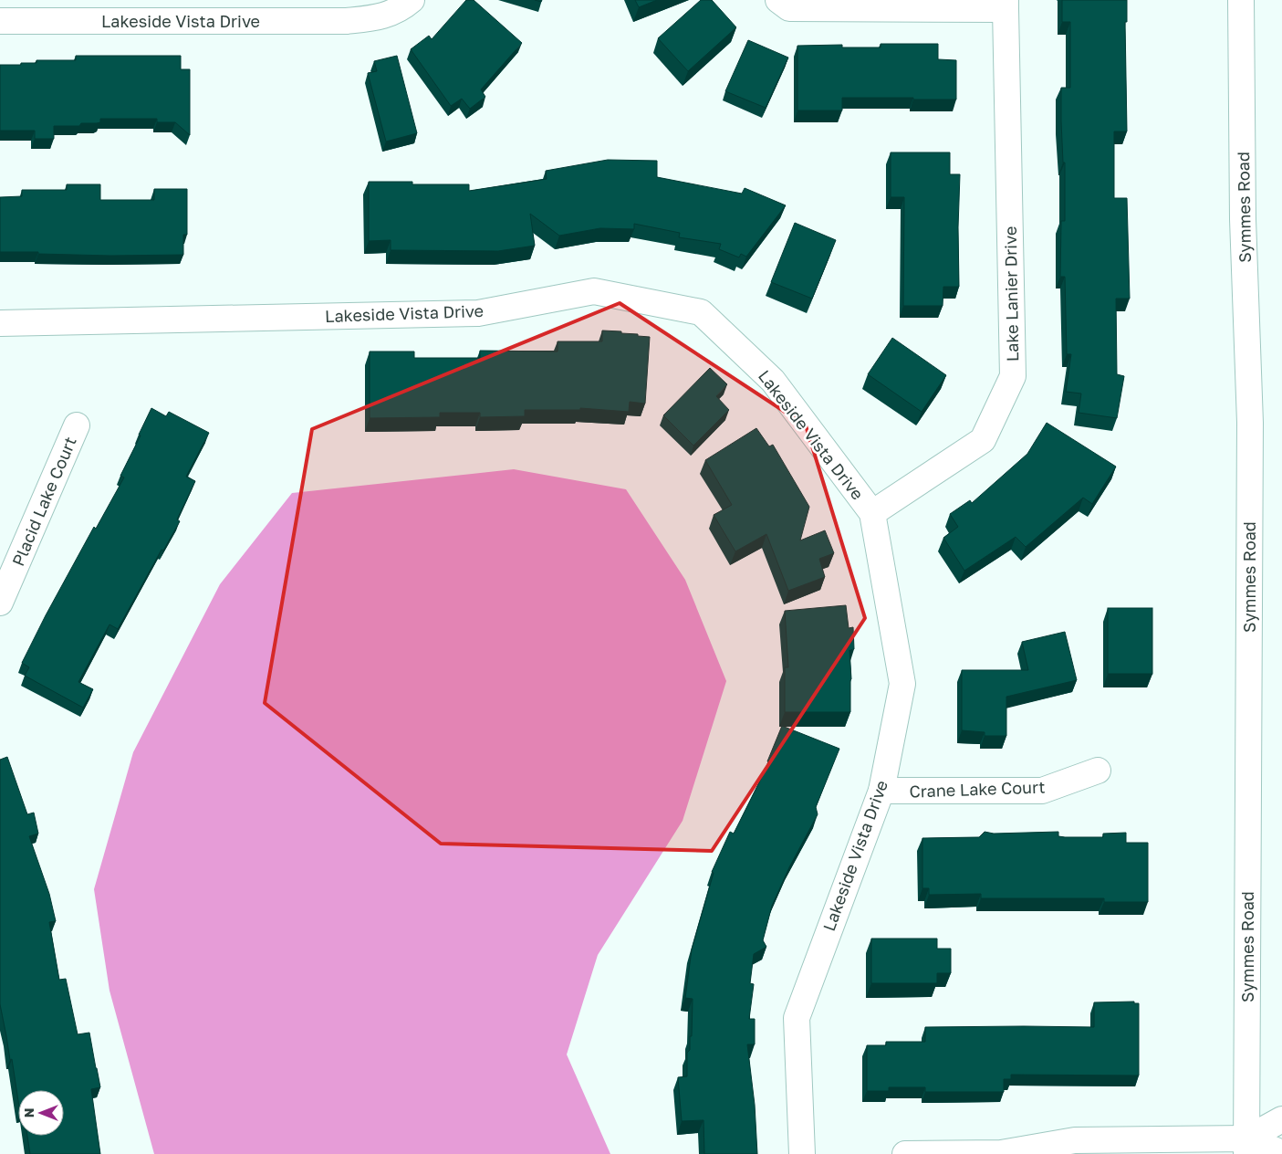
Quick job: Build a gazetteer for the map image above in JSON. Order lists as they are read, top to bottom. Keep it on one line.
{"streets":{"street":["Lakeside Vista Drive","Symmes Road","Lake Lanier Drive","Placid Lake Court","Crane Lake Court"]},"crossings":[["Lakeside Vista Drive","Lake Lanier Drive"],["Lakeside Vista Drive","Crane Lake Court"]],"north":"left"}
